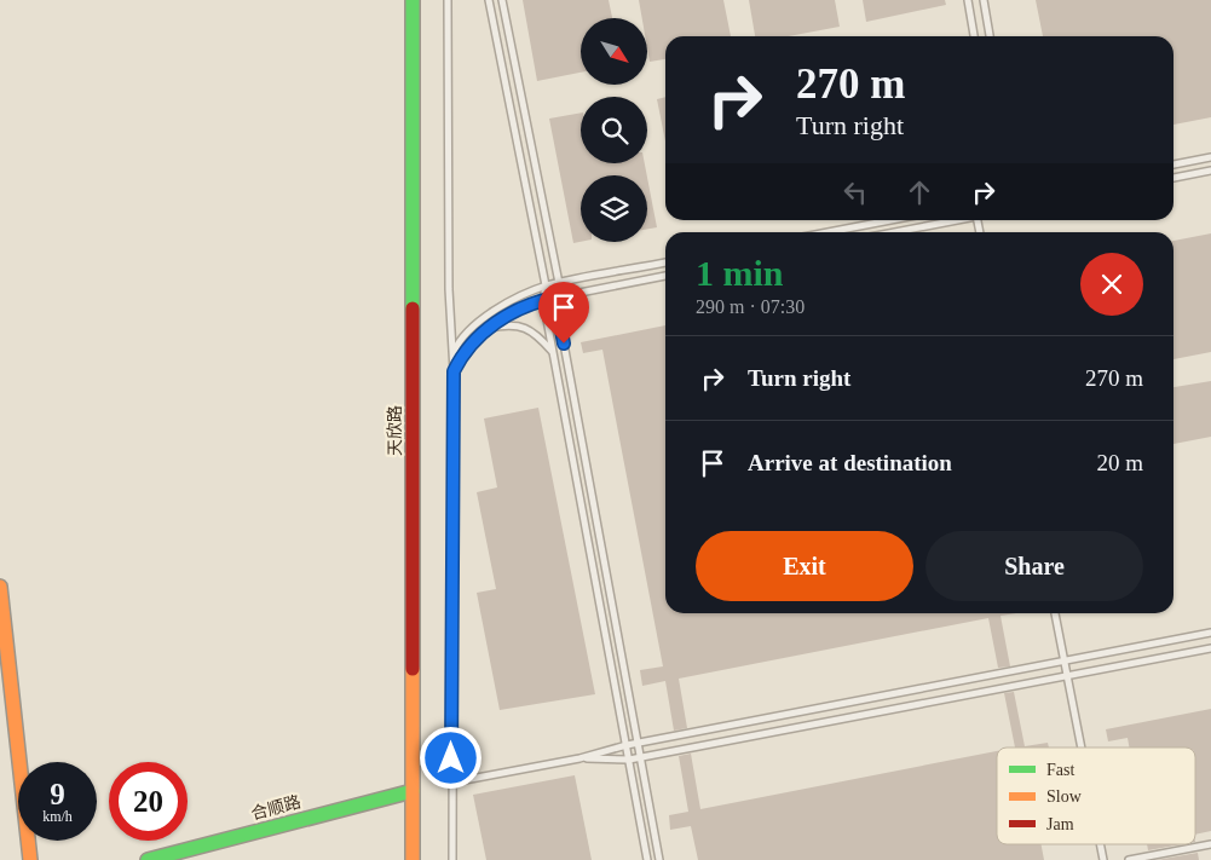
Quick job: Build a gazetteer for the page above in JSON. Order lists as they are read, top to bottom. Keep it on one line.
{"streets":{"street":["天欣路","合顺路"]},"crossings":[["天欣路","合顺路"]],"legend":["Fast","Slow","Jam"],"north":"bottom right","page":{"turn":["270 m","Turn right"],"heading":["1 min","290 m · 07:30"],"list":[{"name":"Turn right","value":"270 m"},{"name":"Arrive at destination","value":"20 m"}],"buttons":["Exit","Share"],"speed":"9 km/h","limit":"20"}}
